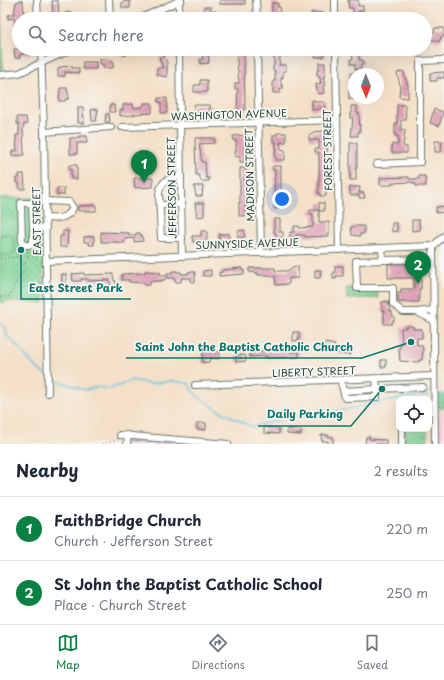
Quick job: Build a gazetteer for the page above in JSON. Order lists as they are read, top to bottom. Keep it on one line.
{"streets":{"street":["WASHINGTON AVENUE","FOREST STREET","MADISON STREET","JEFFERSON STREET","EAST STREET","SUNNYSIDE AVENUE","LIBERTY STREET"]},"crossings":[["WASHINGTON AVENUE","FOREST STREET"],["WASHINGTON AVENUE","MADISON STREET"],["WASHINGTON AVENUE","JEFFERSON STREET"],["FOREST STREET","SUNNYSIDE AVENUE"],["MADISON STREET","SUNNYSIDE AVENUE"],["JEFFERSON STREET","SUNNYSIDE AVENUE"],["EAST STREET","SUNNYSIDE AVENUE"]],"places":["East Street Park","Saint John the Baptist Catholic Church","Daily Parking"],"north":"bottom","page":{"search":"Search here","pins":["1","2"],"heading":["Nearby","2 results"],"list":[{"mark":"1","name":"FaithBridge Church","note":"Church · Jefferson Street","value":"220 m"},{"mark":"2","name":"St John the Baptist Catholic School","note":"Place · Church Street","value":"250 m"}],"nav":["Map","Directions","Saved"]}}
